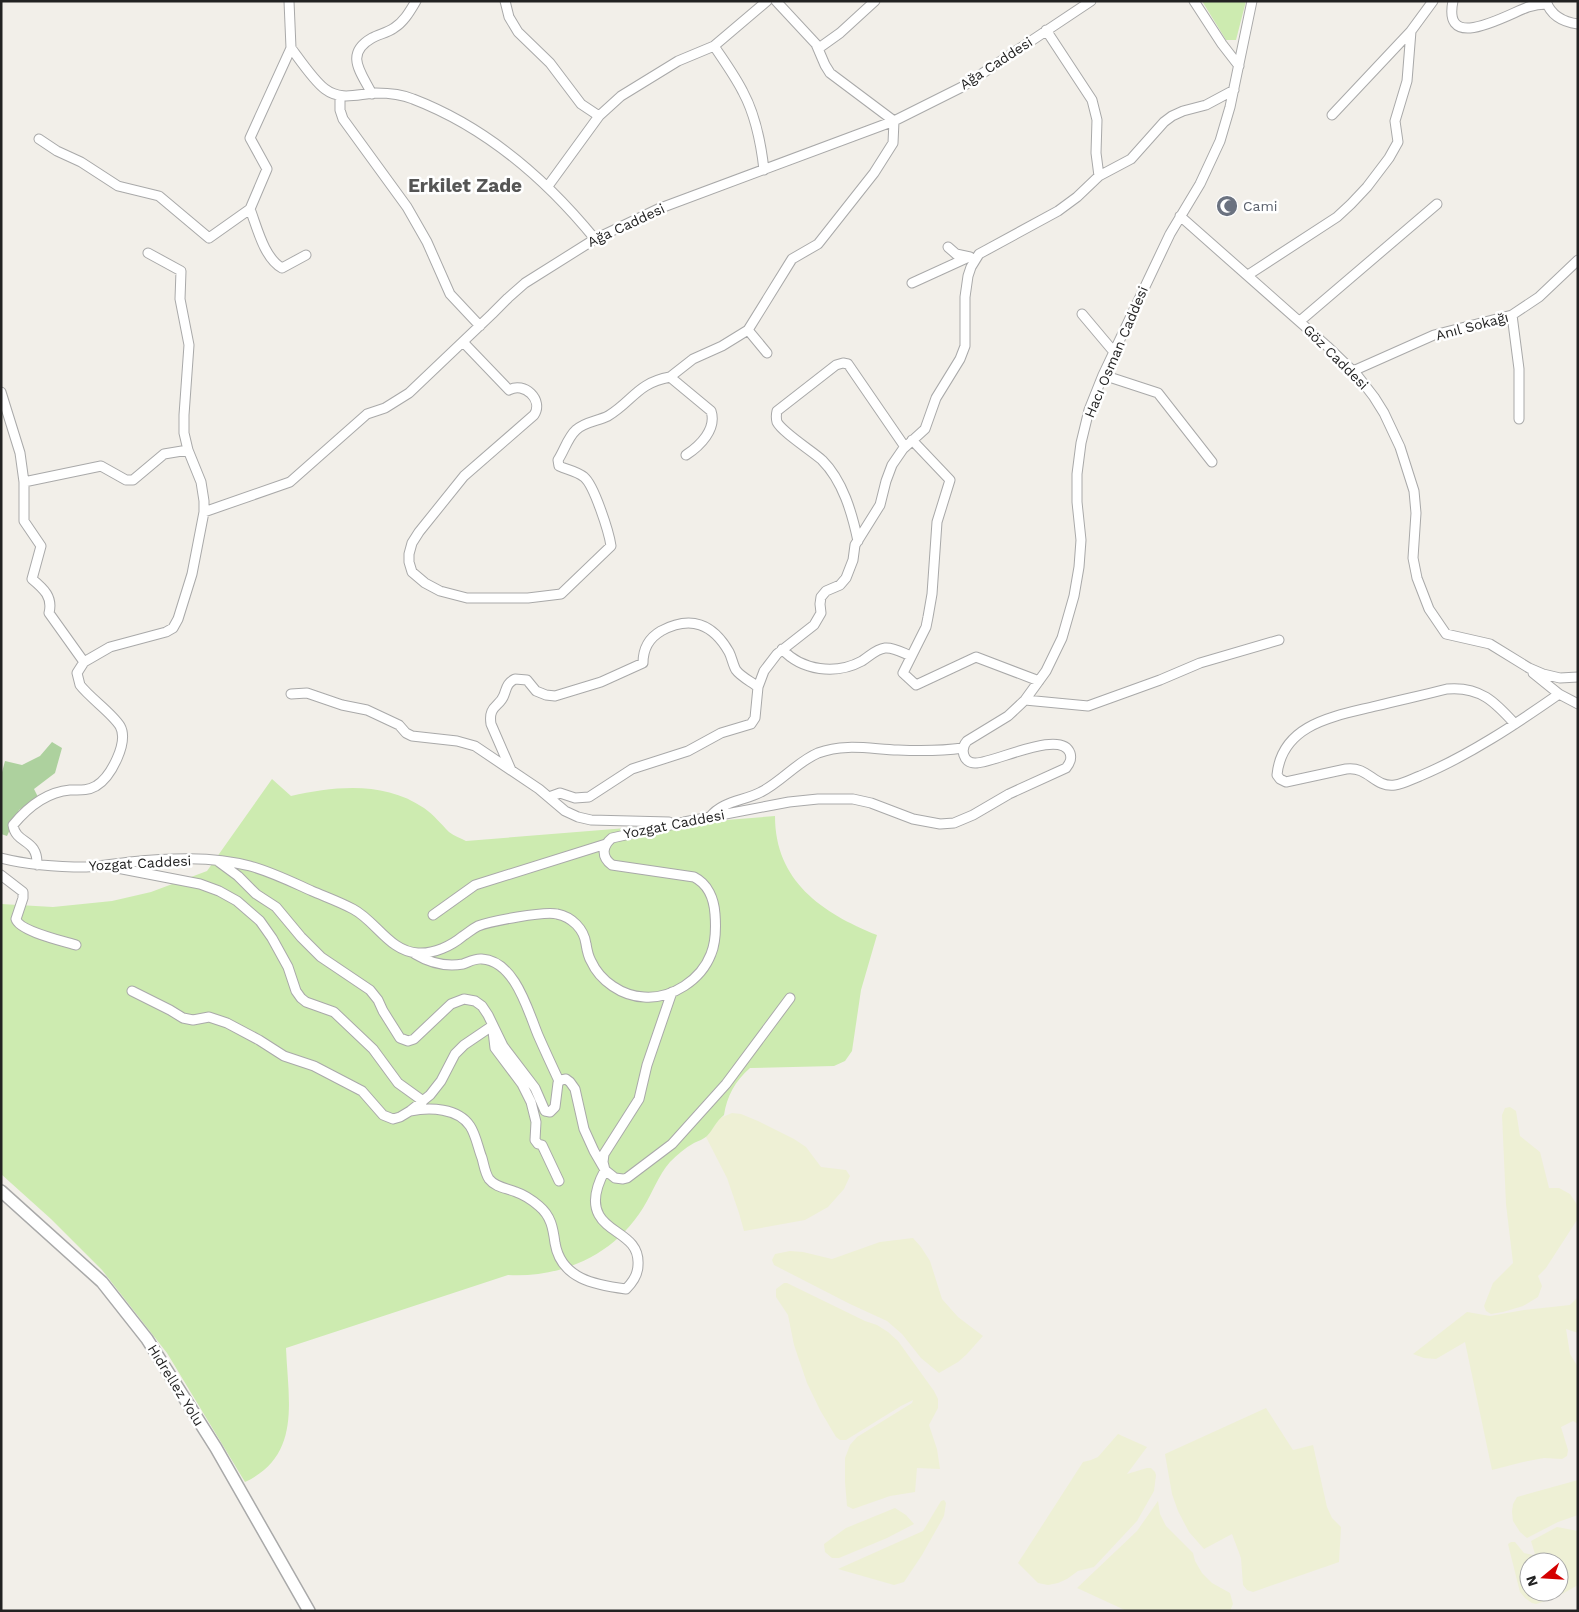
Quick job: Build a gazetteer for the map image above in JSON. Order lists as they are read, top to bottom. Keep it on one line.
{"streets":{"street":["Ağa Caddesi","Anıl Sokağı","Hacı Osman Caddesi","Göz Caddesi","Yozgat Caddesi","Hıdrellez Yolu"]},"crossings":[["Anıl Sokağı","Göz Caddesi"],["Hacı Osman Caddesi","Göz Caddesi"],["Hacı Osman Caddesi","Yozgat Caddesi"]],"districts":["Erkilet Zade"],"places":{"mosque":["Cami"]},"north":"left"}
